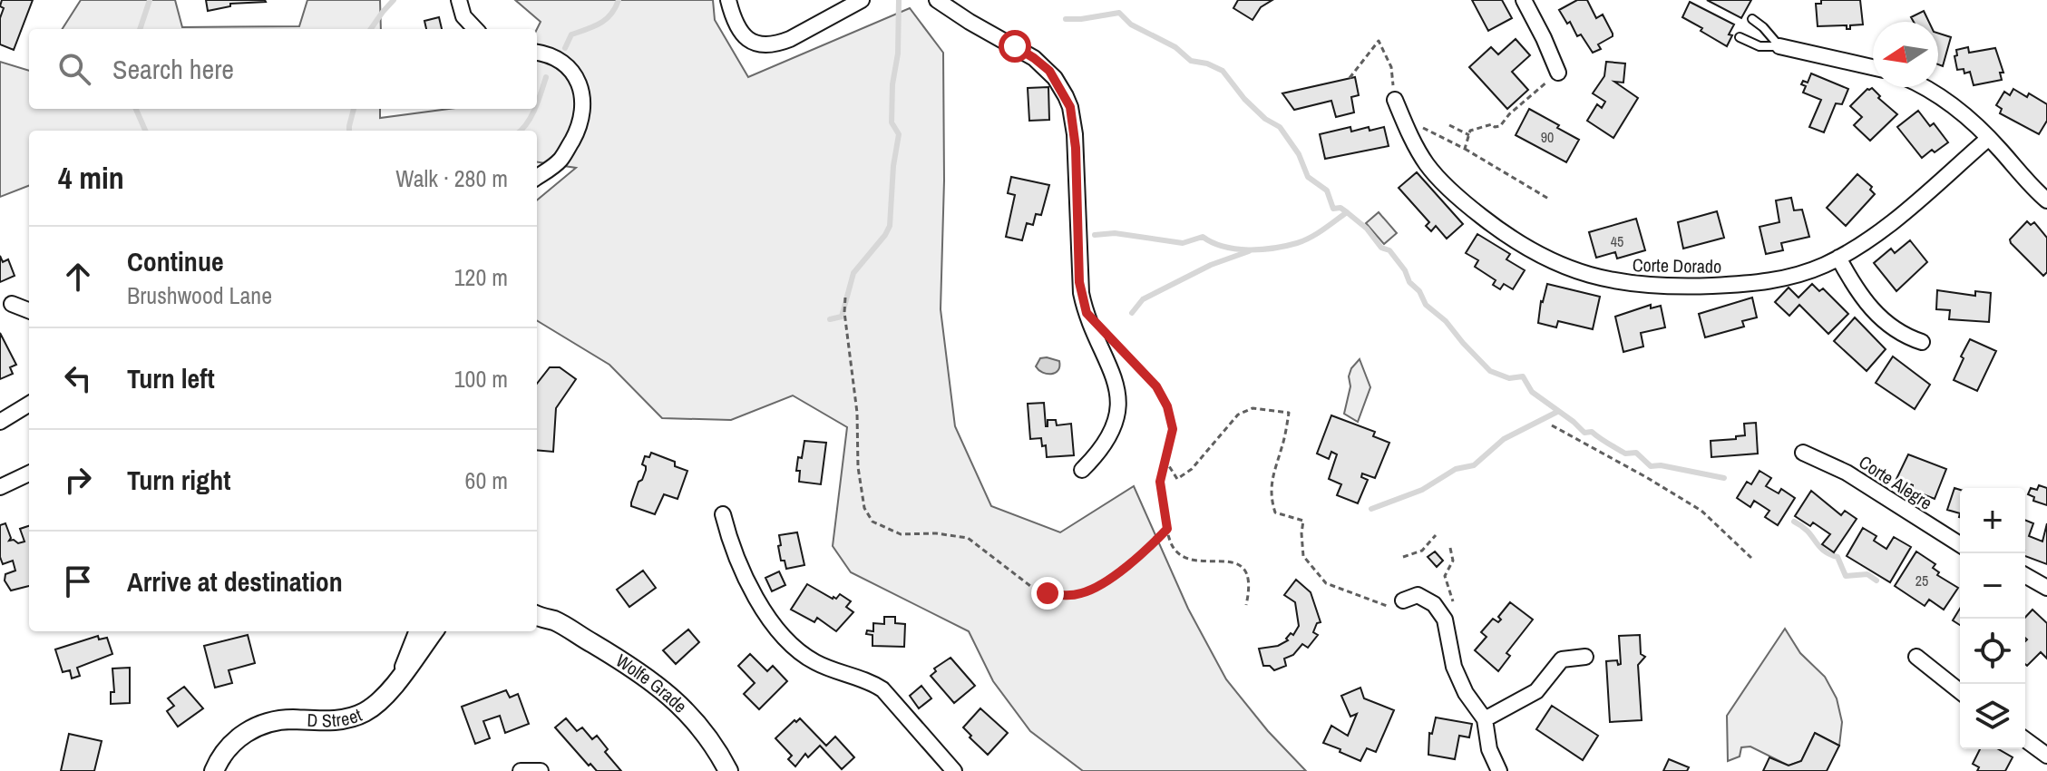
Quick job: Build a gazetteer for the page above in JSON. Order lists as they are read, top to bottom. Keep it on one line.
{"streets":{"street":["Corte Dorado","Corte Alegre","Wolfe Grade","D Street"]},"house_numbers":["90","45","25"],"north":"left","page":{"search":"Search here","heading":["4 min","Walk · 280 m"],"list":[["Continue","Brushwood Lane","120 m"],["Turn left","100 m"],["Turn right","60 m"],"Arrive at destination"],"map_buttons":["+","−"]}}
